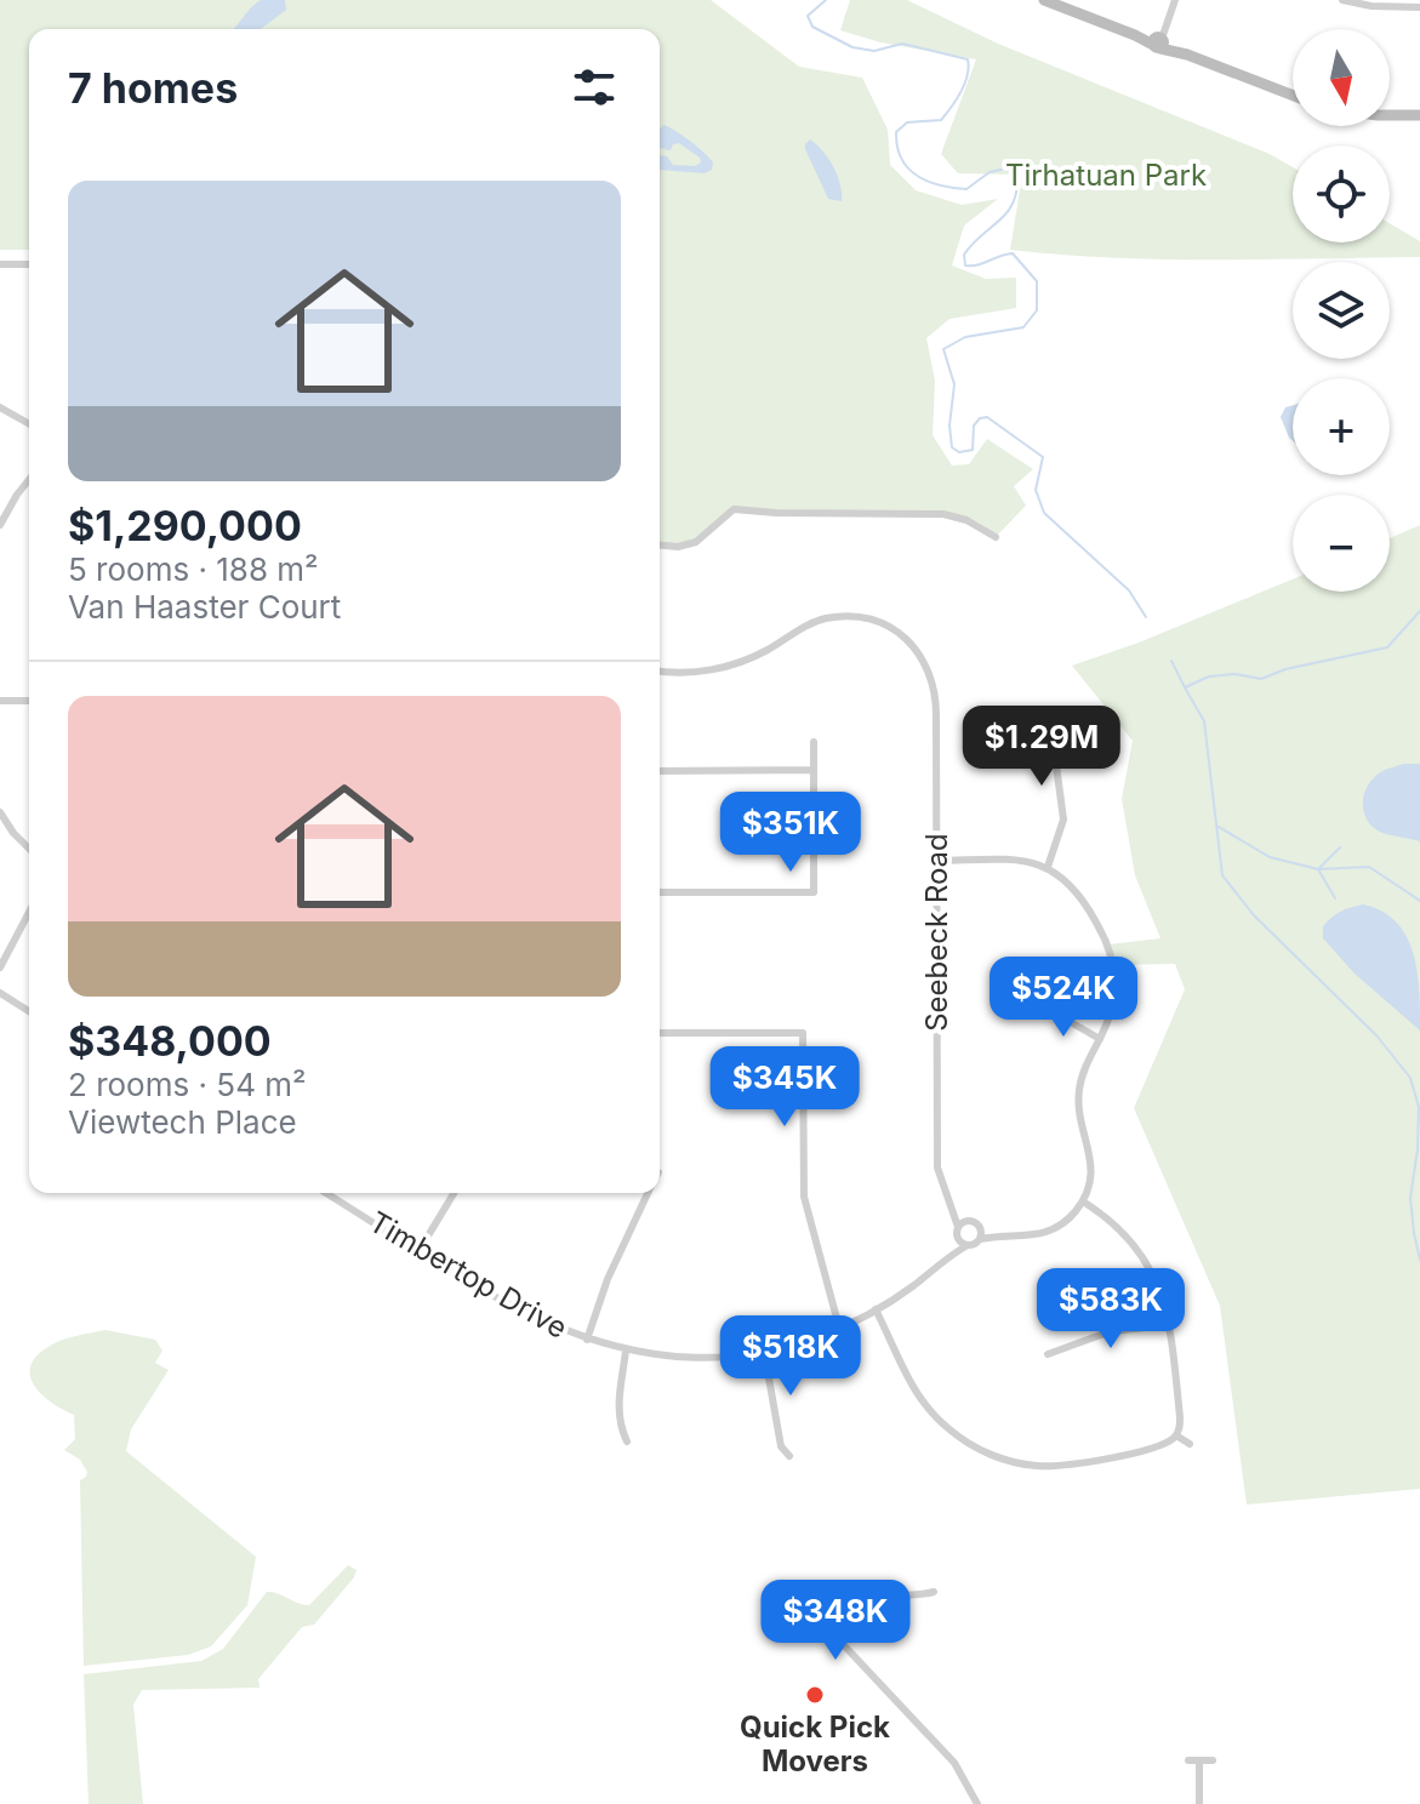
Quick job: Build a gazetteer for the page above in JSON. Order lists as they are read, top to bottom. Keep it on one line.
{"streets":{"street":["Seebeck Road","Timbertop Drive"]},"crossings":[["Seebeck Road","Timbertop Drive"]],"parks":["Tirhatuan Park"],"places":["Quick Pick Movers"],"north":"bottom","page":{"map_buttons":["+","−"],"heading":"7 homes","list":[{"name":"$1,290,000","note":"5 rooms · 188 m² · Van Haaster Court"},{"name":"$348,000","note":"2 rooms · 54 m² · Viewtech Place"}],"price":["$1.29M","$351K","$524K","$345K","$583K","$518K","$348K"]}}
